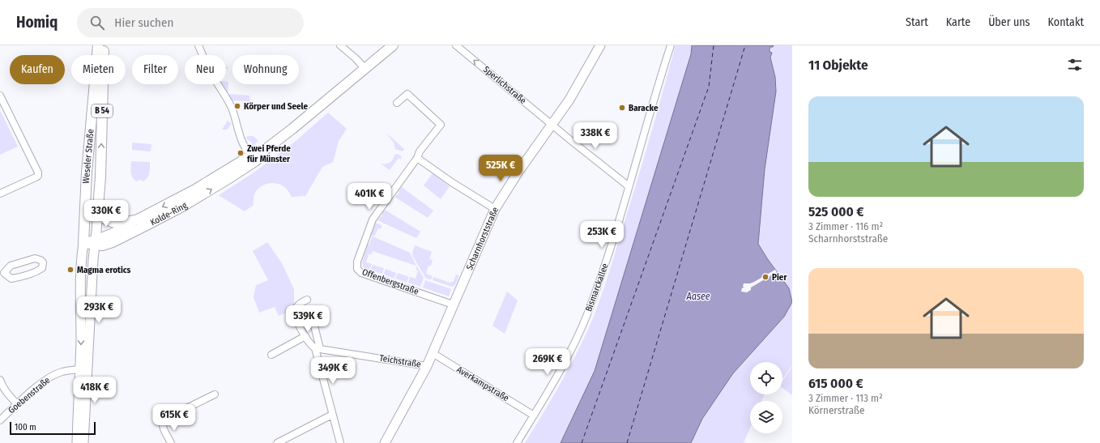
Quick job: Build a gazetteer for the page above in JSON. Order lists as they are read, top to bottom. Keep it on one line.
{"streets":{"main road":["B 54","Weseler Straße","Kolde-Ring","Scharnhorststraße"],"street":["Sperlichstraße","Offenbergstraße","Bismarckallee","Teichstraße","Averkampstraße","Goebenstraße"]},"crossings":[["Sperlichstraße","Scharnhorststraße"],["Sperlichstraße","Bismarckallee"],["Weseler Straße","Kolde-Ring"],["Weseler Straße","Goebenstraße"],["Scharnhorststraße","Offenbergstraße"],["Scharnhorststraße","Teichstraße"],["Scharnhorststraße","Averkampstraße"],["Bismarckallee","Averkampstraße"]],"one_way":["Sperlichstraße"],"water":["Aasee"],"places":["Körper und Seele","Baracke","Zwei Pferde für Münster","Magma erotics","Pier"],"scale_bar":"100 m","page":{"header":"Homiq","search":"Hier suchen","nav":["Start","Karte","Über uns","Kontakt"],"heading":"11 Objekte","chip":["Kaufen","Mieten","Filter","Neu","Wohnung"],"list":[{"name":"525 000 €","note":"3 Zimmer · 116 m² · Scharnhorststraße"},{"name":"615 000 €","note":"3 Zimmer · 113 m² · Körnerstraße"}],"price":["338K €","525K €","401K €","330K €","253K €","293K €","539K €","269K €","349K €","418K €","615K €"],"scale":"100 m"}}
